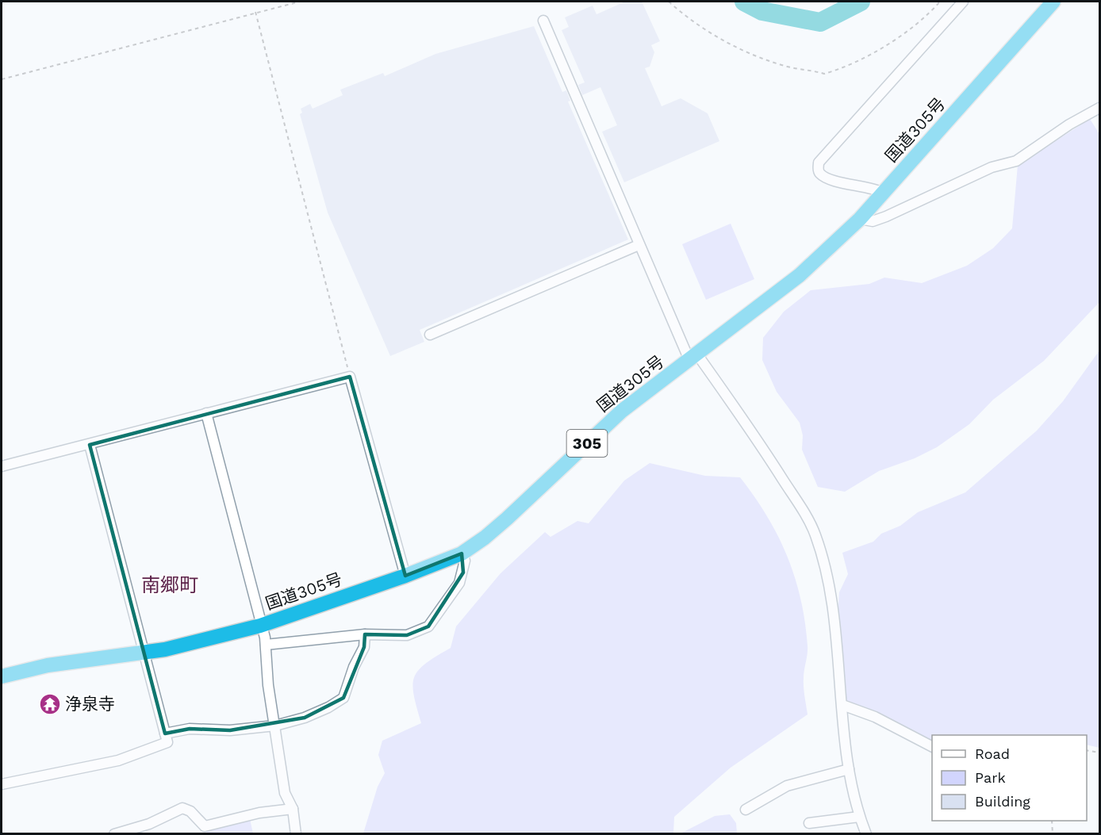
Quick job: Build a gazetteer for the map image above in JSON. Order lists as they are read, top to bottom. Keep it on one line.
{"streets":{"highway":["国道305号","305"]},"districts":["南郷町"],"places":{"temple":["浄泉寺"]},"legend":["Road","Park","Building"]}
